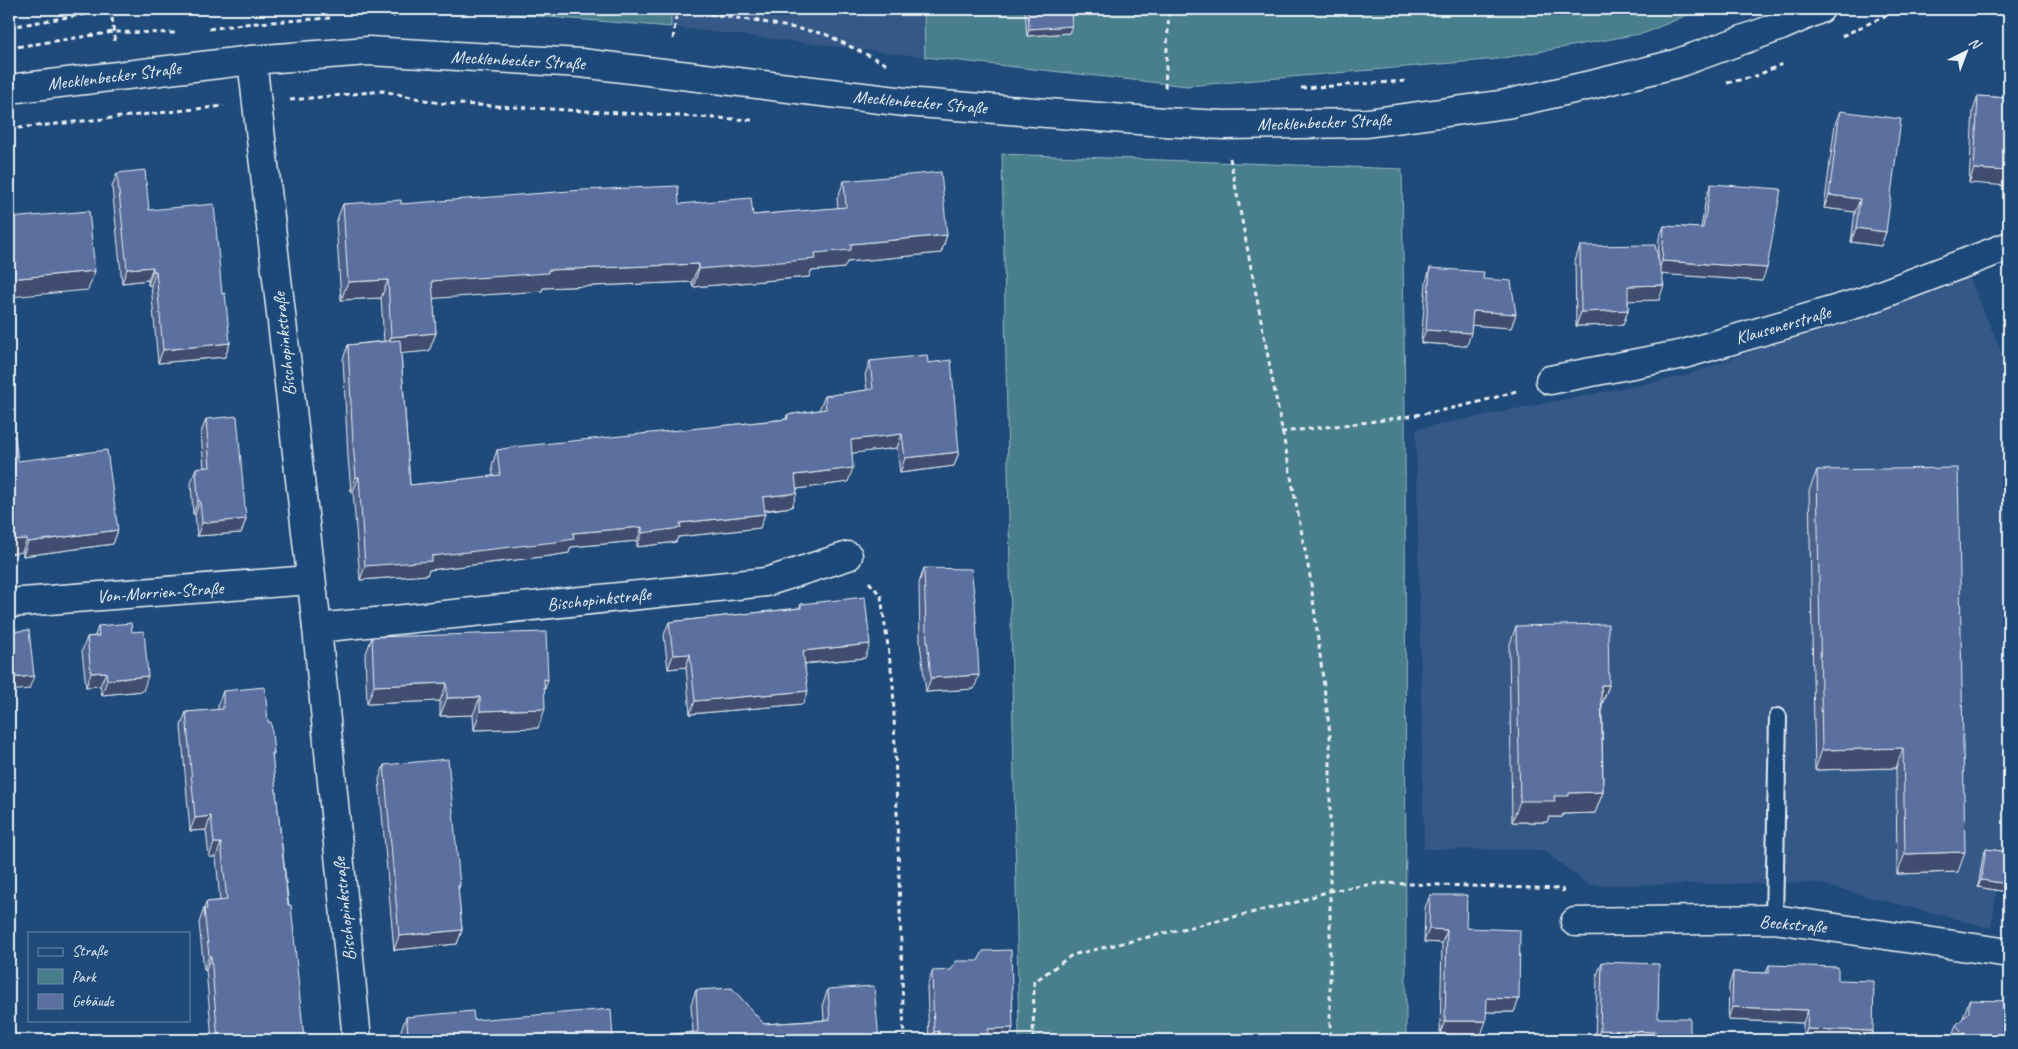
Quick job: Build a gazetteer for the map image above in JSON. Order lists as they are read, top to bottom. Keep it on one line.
{"streets":{"street":["Mecklenbecker Straße","Klausenerstraße","Bischopinkstraße","Von-Morrien-Straße","Beckstraße"]},"crossings":[["Mecklenbecker Straße","Bischopinkstraße"],["Bischopinkstraße","Von-Morrien-Straße"]],"legend":["Straße","Park","Gebäude"],"north":"top right"}
